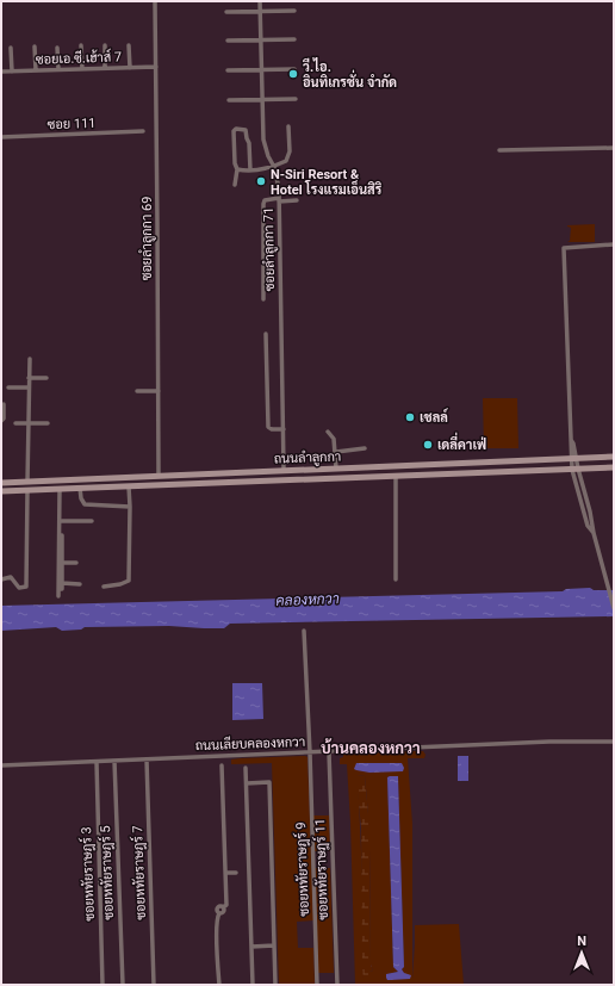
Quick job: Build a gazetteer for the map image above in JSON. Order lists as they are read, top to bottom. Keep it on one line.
{"streets":{"main road":["ถนนลำลูกกา"],"street":["ซอยเอ.ซี.เฮ้าส์ 7","ซอย 111","ซอยลำลูกกา 69","ซอยลำลูกกา 71","ถนนเลียบคลองหกวา","ซอยหทัยราษฎร์ 9","ซอยหทัยราษฎร์ 11","ซอยหทัยราษฎร์ 5","ซอยหทัยราษฎร์ 7","ซอยหทัยราษฎร์ 3"]},"crossings":[["ซอยเอ.ซี.เฮ้าส์ 7","ซอยลำลูกกา 69"],["ซอยลำลูกกา 69","ถนนลำลูกกา"],["ซอยลำลูกกา 71","ถนนลำลูกกา"],["ถนนเลียบคลองหกวา","ซอยหทัยราษฎร์ 9"],["ถนนเลียบคลองหกวา","ซอยหทัยราษฎร์ 11"],["ถนนเลียบคลองหกวา","ซอยหทัยราษฎร์ 5"],["ถนนเลียบคลองหกวา","ซอยหทัยราษฎร์ 7"],["ถนนเลียบคลองหกวา","ซอยหทัยราษฎร์ 3"]],"districts":["บ้านคลองหกวา"],"water":["คลองหกวา"],"places":["วี.ไอ. อินทิเกรชั่น จำกัด","N-Siri Resort & Hotel โรงแรมเอ็นสิริ","เชลล์","เดลี่คาเฟ่"],"north":"top"}
